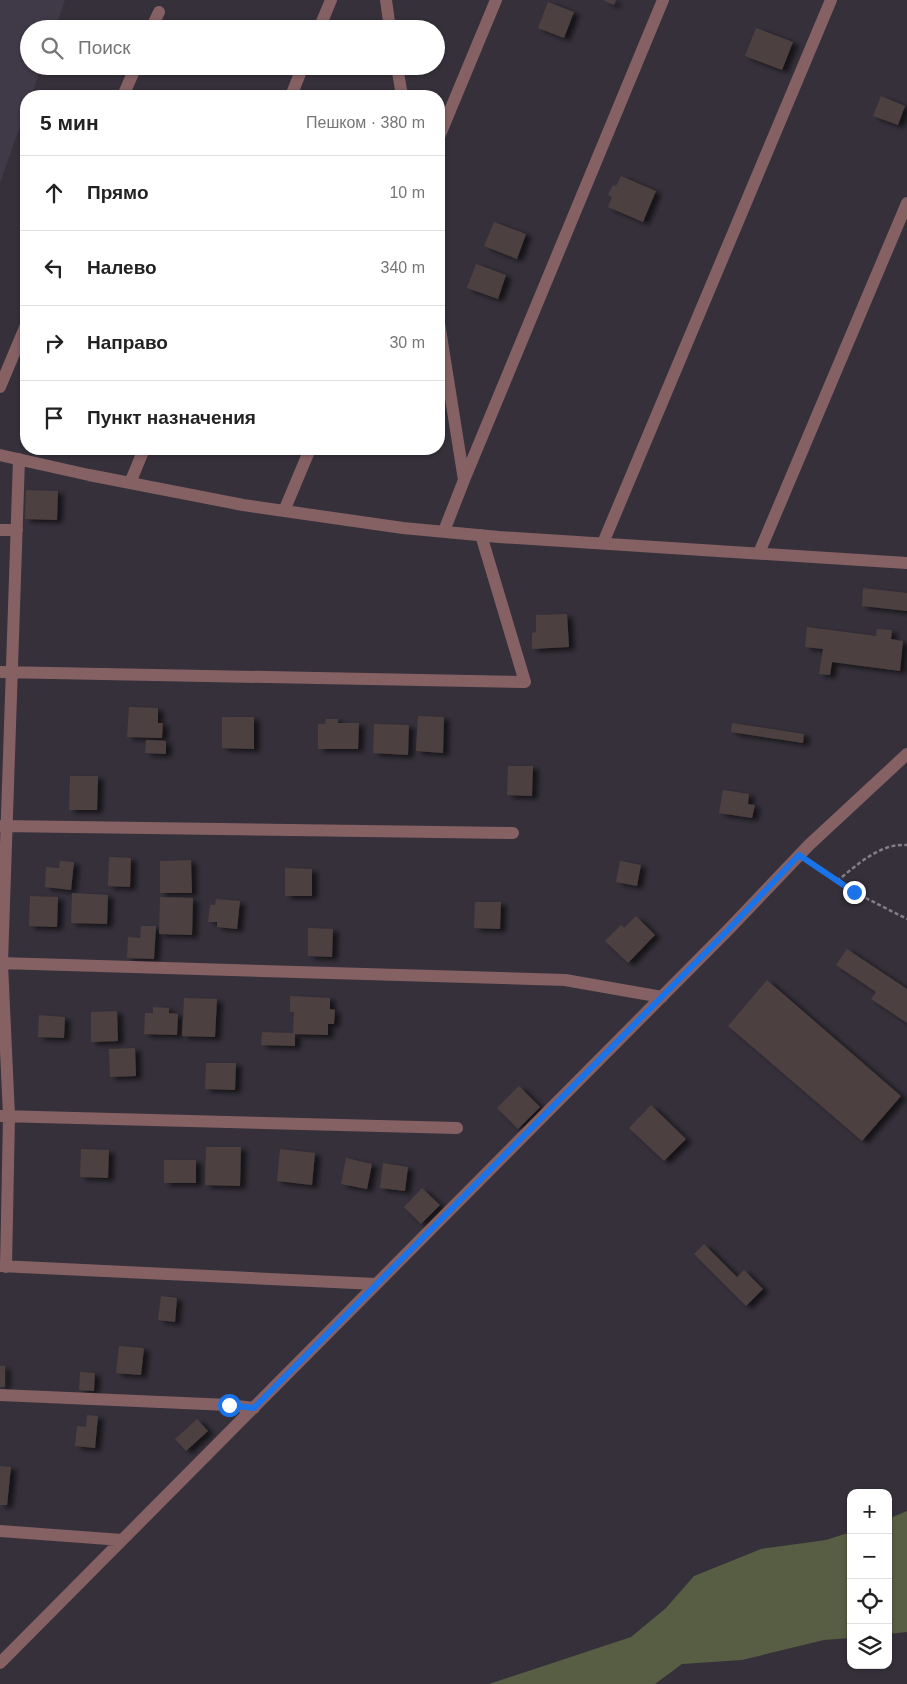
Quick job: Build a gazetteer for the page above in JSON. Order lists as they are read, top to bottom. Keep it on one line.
{"page":{"search":"Поиск","heading":["5 мин","Пешком · 380 m"],"list":[["Прямо","10 m"],["Налево","340 m"],["Направо","30 m"],"Пункт назначения"],"map_buttons":["+","−"]}}
